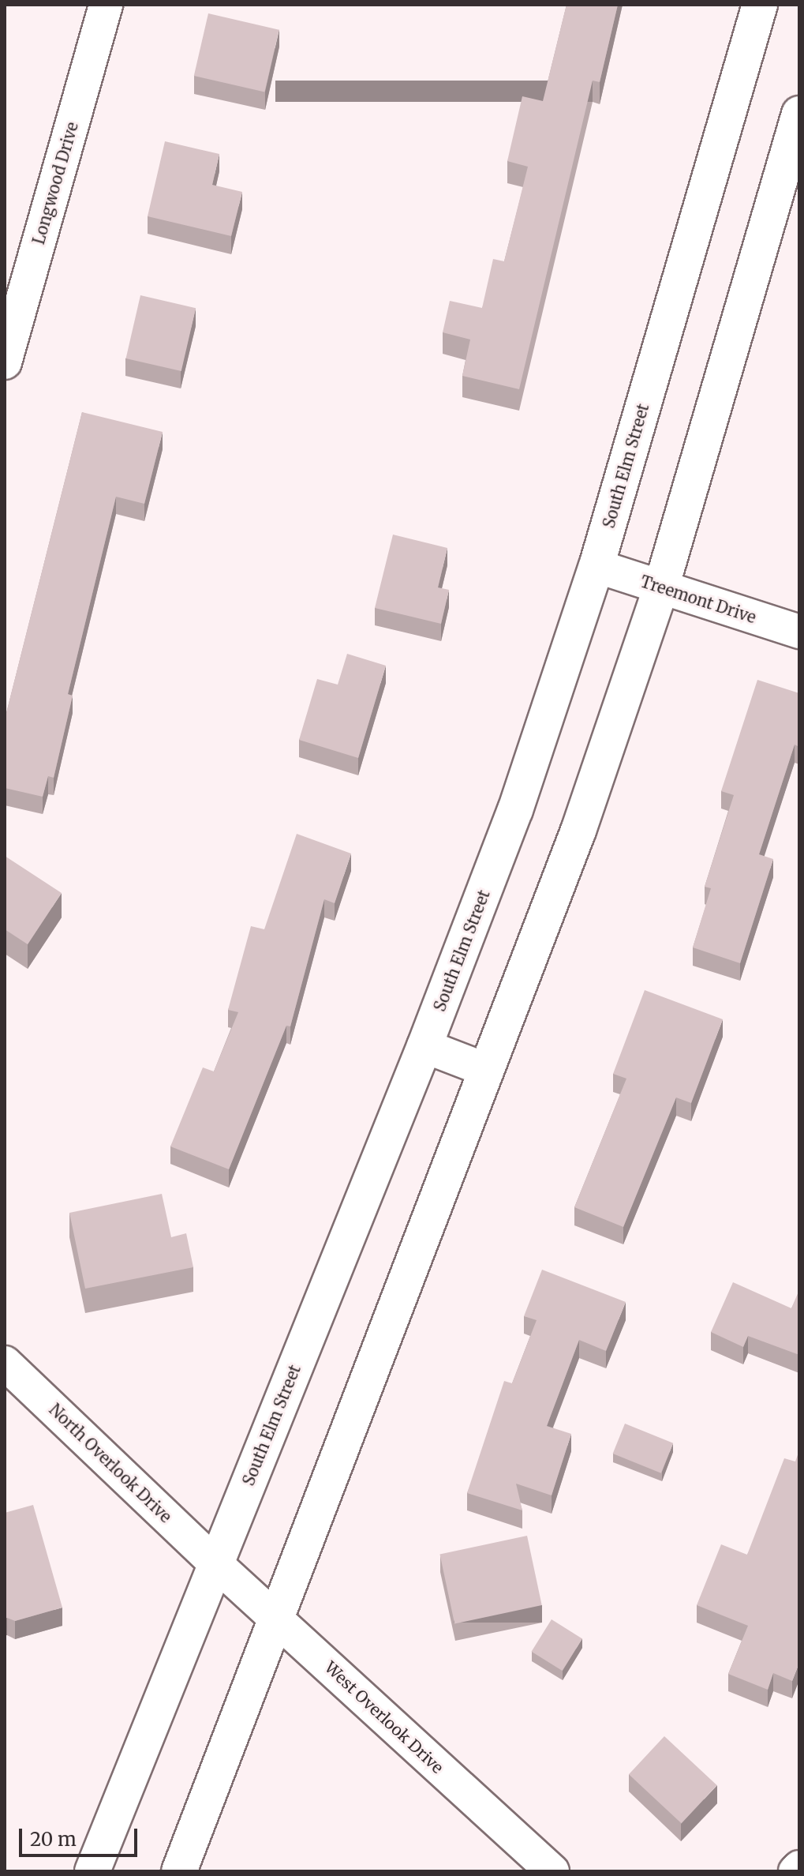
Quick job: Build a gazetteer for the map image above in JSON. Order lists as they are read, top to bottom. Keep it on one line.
{"streets":{"street":["Longwood Drive","South Elm Street","Treemont Drive","North Overlook Drive","West Overlook Drive"]},"crossings":[["South Elm Street","Treemont Drive"],["South Elm Street","North Overlook Drive"],["South Elm Street","West Overlook Drive"],["North Overlook Drive","West Overlook Drive"]],"scale_bar":"20 m"}
